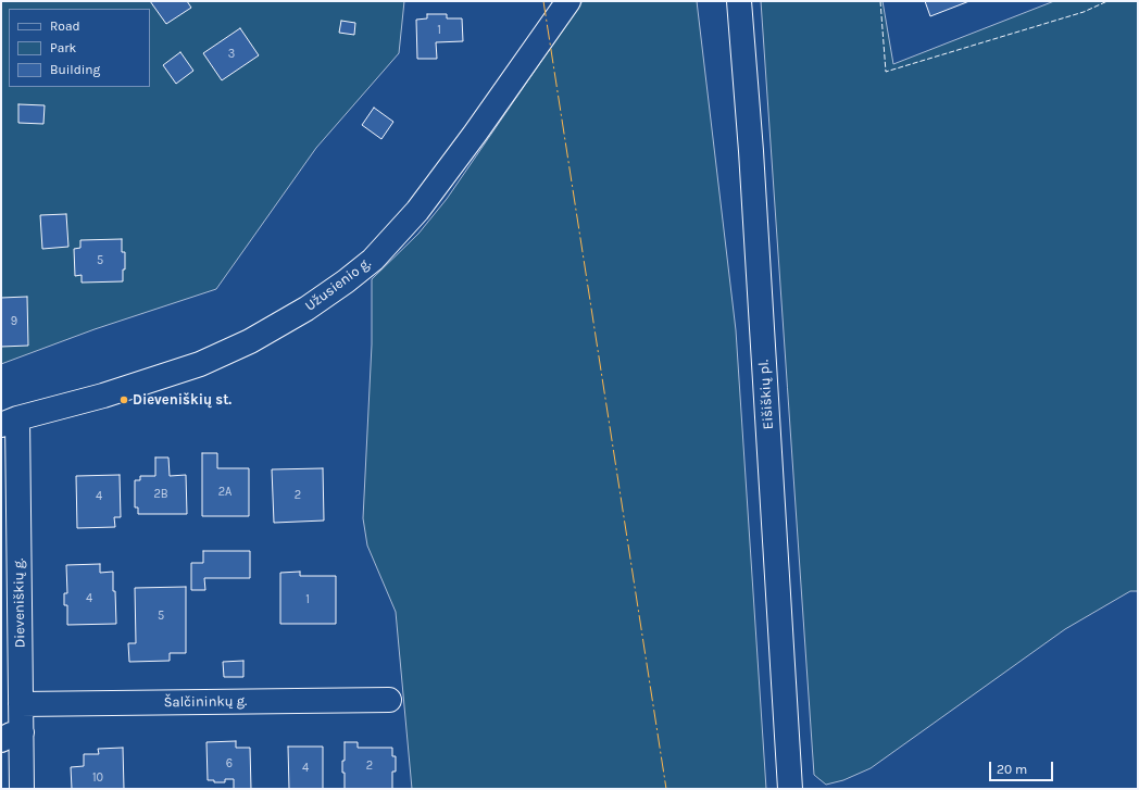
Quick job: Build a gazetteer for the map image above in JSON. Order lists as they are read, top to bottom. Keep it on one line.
{"streets":{"street":["Užusienio g.","Eišiškių pl.","Dieveniškių g.","Šalčininkų g."]},"crossings":[["Užusienio g.","Dieveniškių g."],["Dieveniškių g.","Šalčininkų g."]],"places":["Dieveniškių st."],"house_numbers":["1","3","5","9","2A","2B","2","4","4","1","5","6","2","4","10"],"legend":["Road","Park","Building"],"scale_bar":"20 m"}
